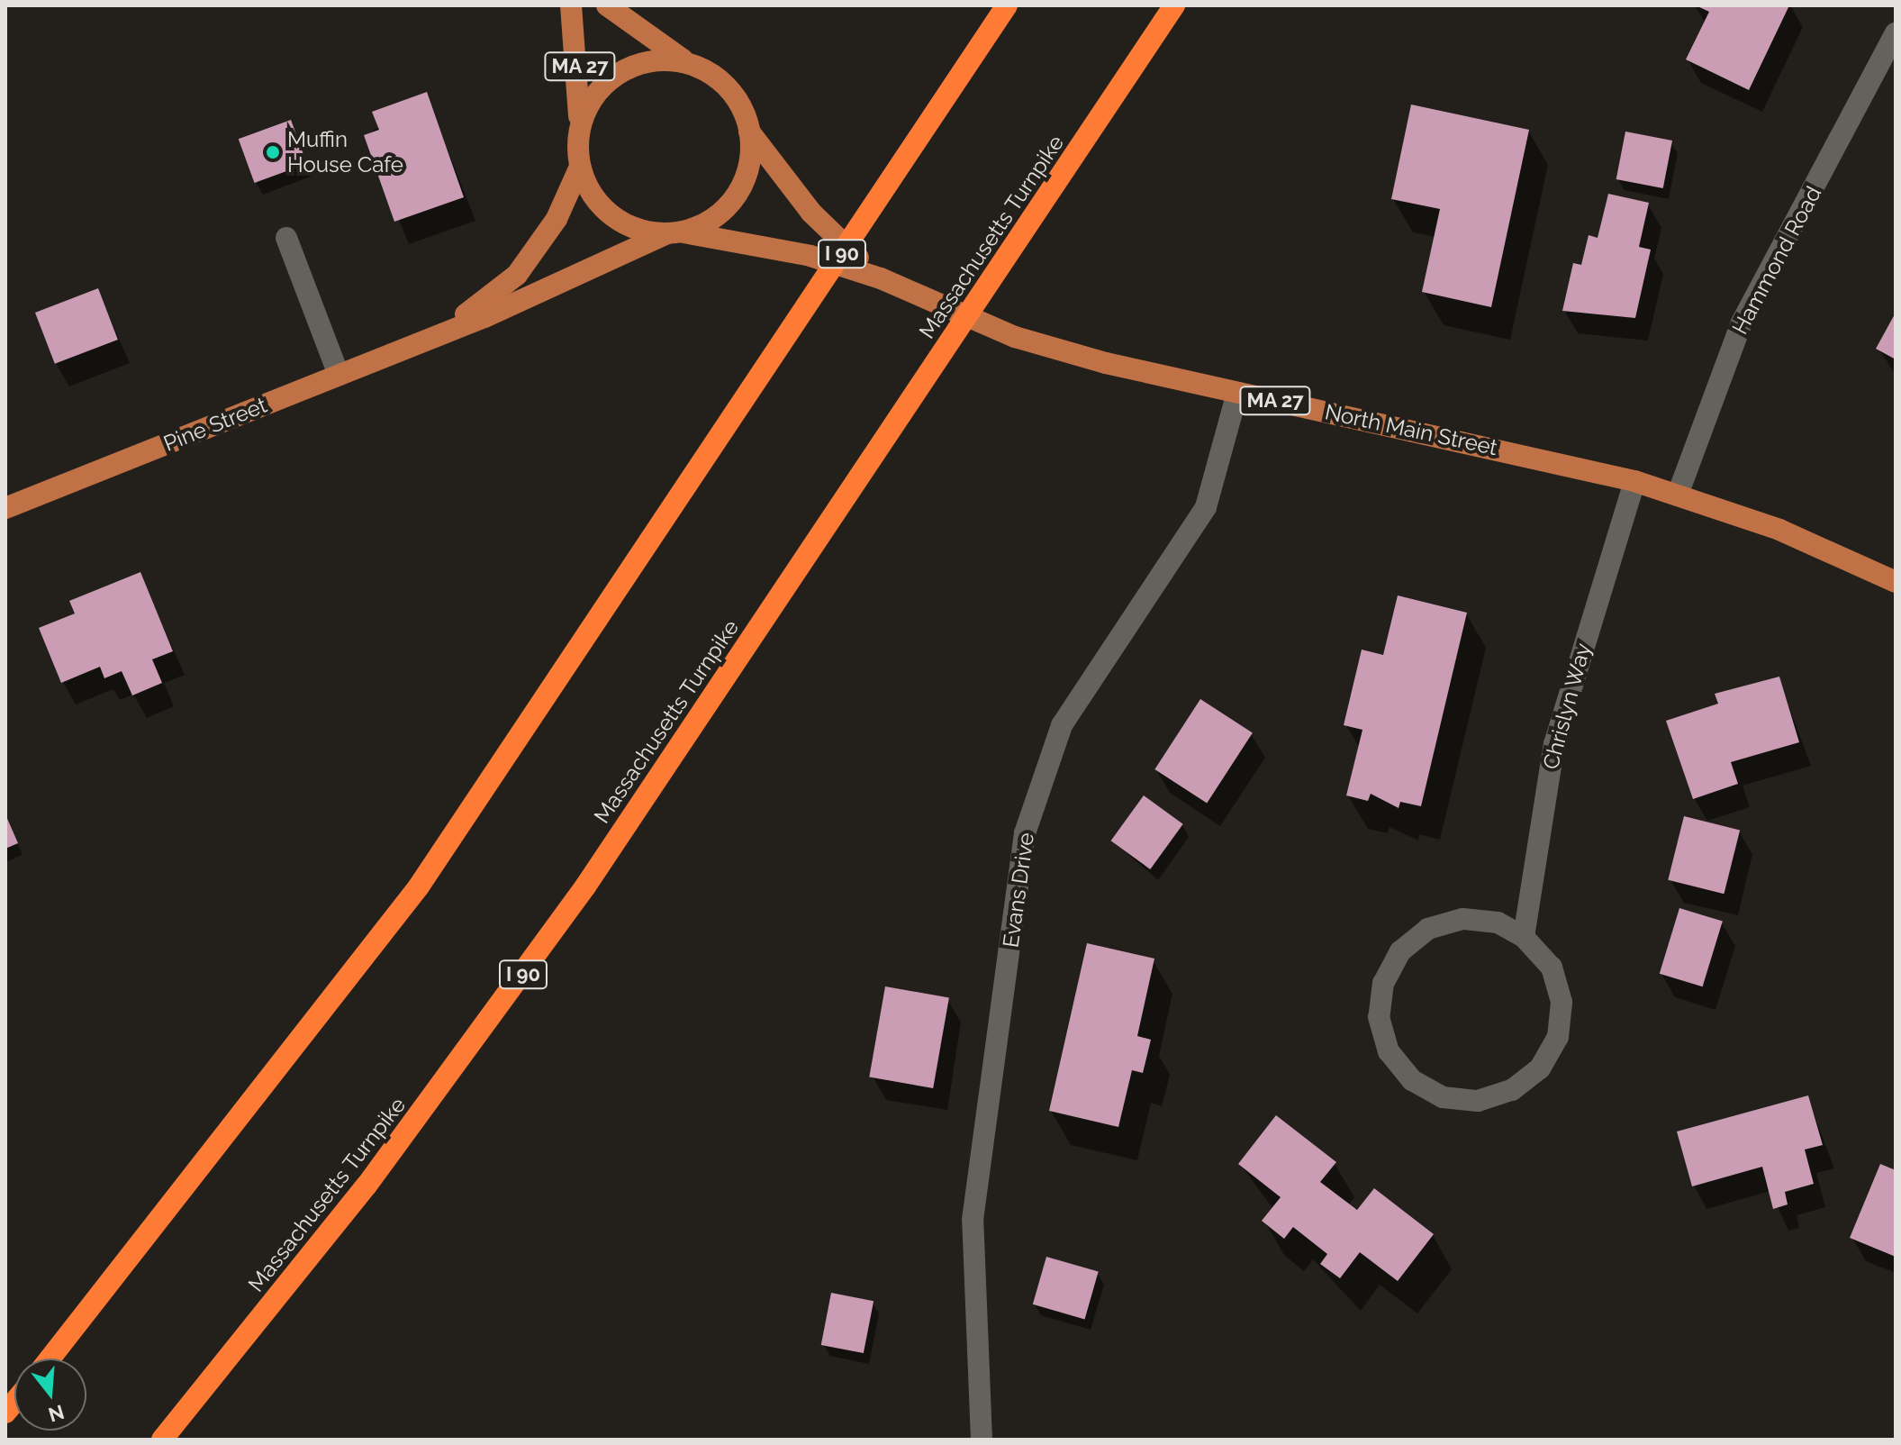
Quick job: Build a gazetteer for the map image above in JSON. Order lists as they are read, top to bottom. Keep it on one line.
{"streets":{"highway":["Massachusetts Turnpike","I 90"],"main road":["MA 27","Pine Street","North Main Street"],"street":["Hammond Road","Chrislyn Way","Evans Drive"]},"crossings":[["MA 27","Pine Street"],["MA 27","North Main Street"],["Hammond Road","North Main Street"],["Pine Street","North Main Street"],["North Main Street","Chrislyn Way"],["North Main Street","Evans Drive"]],"places":["Muffin House Cafe"],"north":"bottom"}
